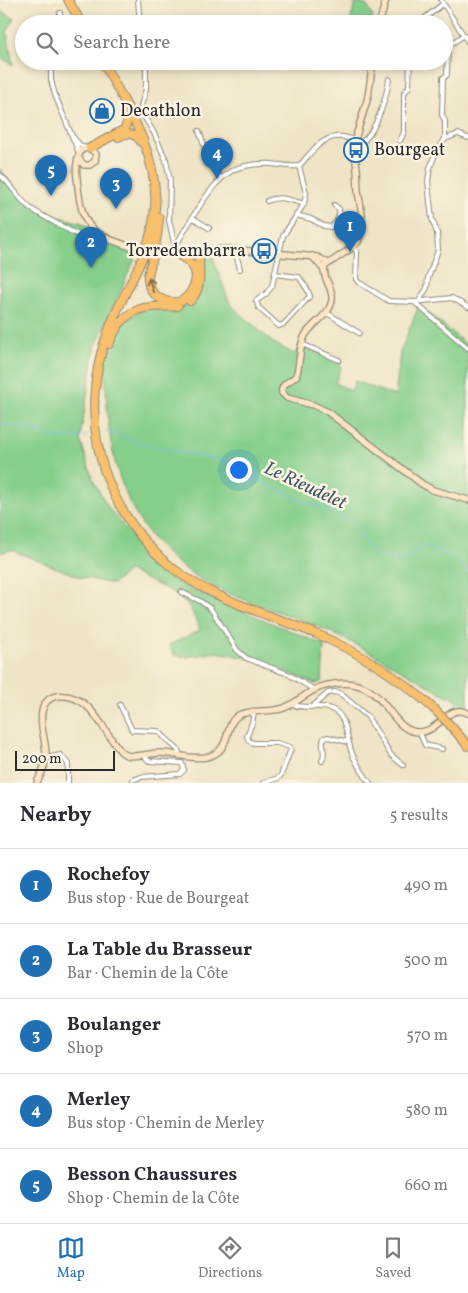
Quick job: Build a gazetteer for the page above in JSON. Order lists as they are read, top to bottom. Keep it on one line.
{"water":["Le Rieudelet"],"places":{"shop":["Decathlon"],"bus stop":["Bourgeat","Torredembarra"]},"scale_bar":"200 m","page":{"search":"Search here","pins":["4","5","3","1","2"],"scale":"200 m","heading":["Nearby","5 results"],"list":[{"mark":"1","name":"Rochefoy","note":"Bus stop · Rue de Bourgeat","value":"490 m"},{"mark":"2","name":"La Table du Brasseur","note":"Bar · Chemin de la Côte","value":"500 m"},{"mark":"3","name":"Boulanger","note":"Shop","value":"570 m"},{"mark":"4","name":"Merley","note":"Bus stop · Chemin de Merley","value":"580 m"},{"mark":"5","name":"Besson Chaussures","note":"Shop · Chemin de la Côte","value":"660 m"}],"nav":["Map","Directions","Saved"]}}
